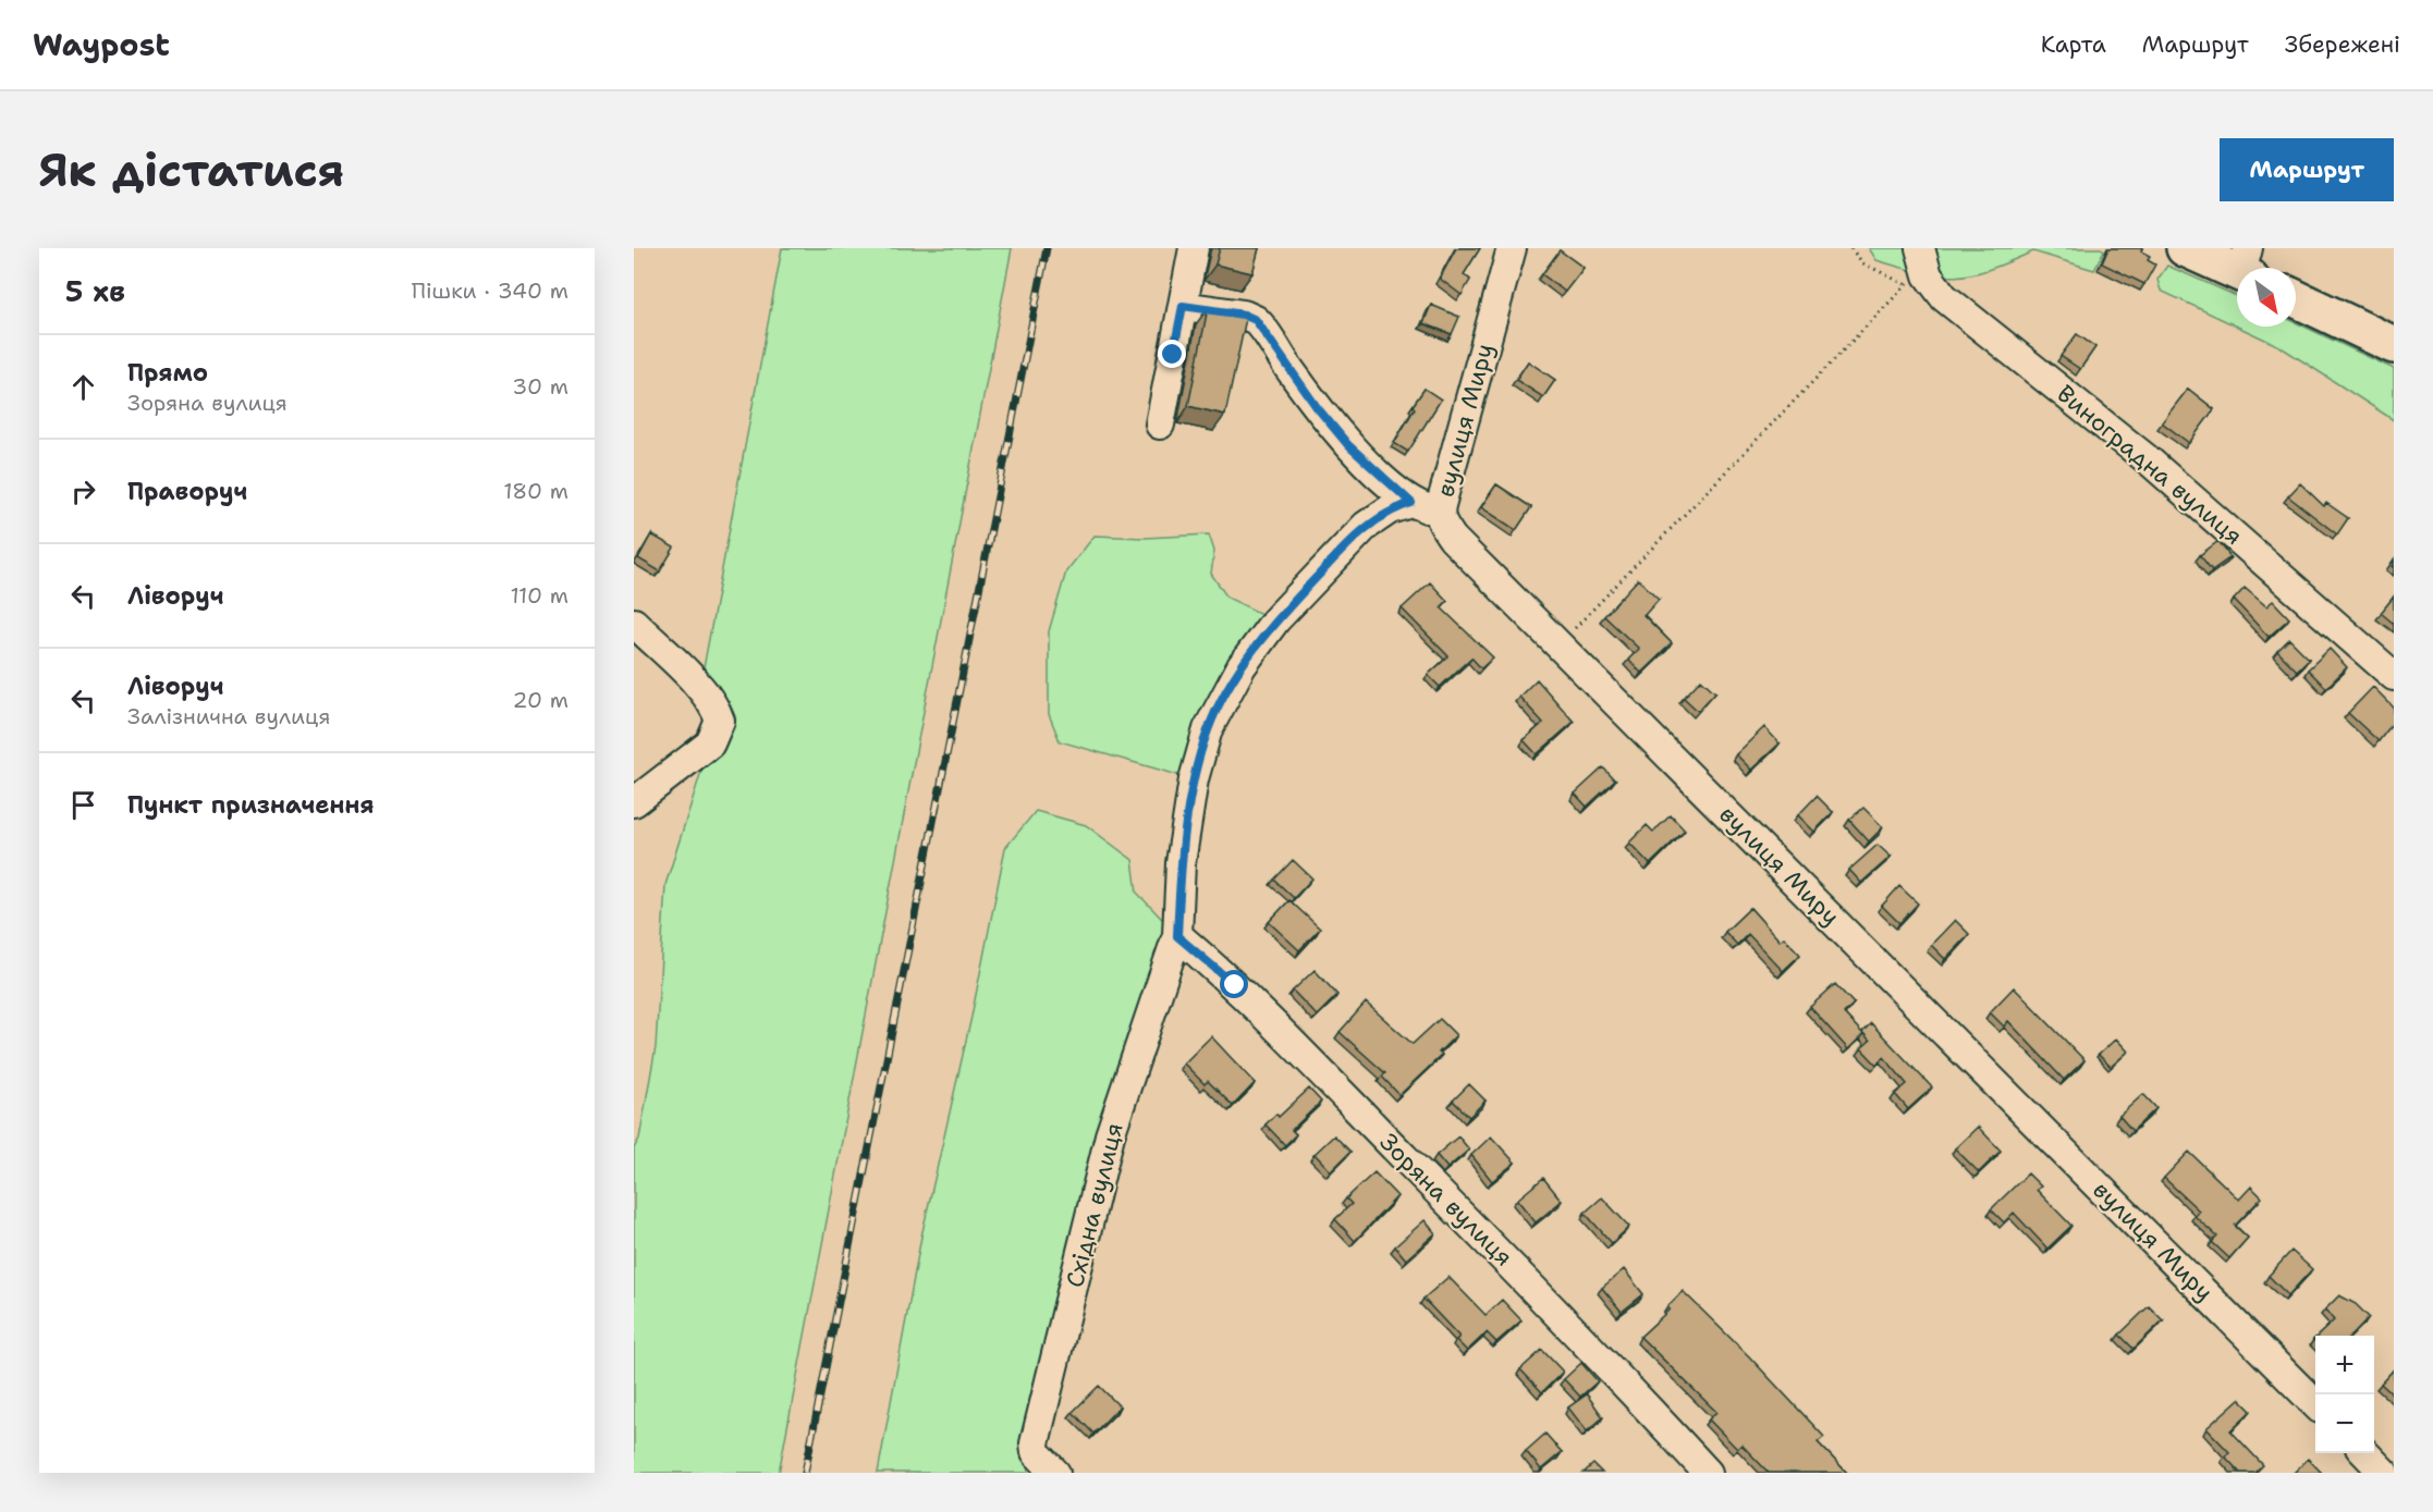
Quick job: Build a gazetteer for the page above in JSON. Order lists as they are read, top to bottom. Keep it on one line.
{"streets":{"street":["вулиця Миру","Виноградна вулиця","Зоряна вулиця","Східна вулиця"]},"crossings":[["Зоряна вулиця","Східна вулиця"]],"north":"bottom right","page":{"header":"Waypost","nav":["Карта","Маршрут","Збережені"],"buttons":"Маршрут","title":"Як дістатися","heading":["5 хв","Пішки · 340 m"],"list":[["Прямо","Зоряна вулиця","30 m"],["Праворуч","180 m"],["Ліворуч","110 m"],["Ліворуч","Залізнична вулиця","20 m"],"Пункт призначення"],"map_buttons":["+","−"]}}
